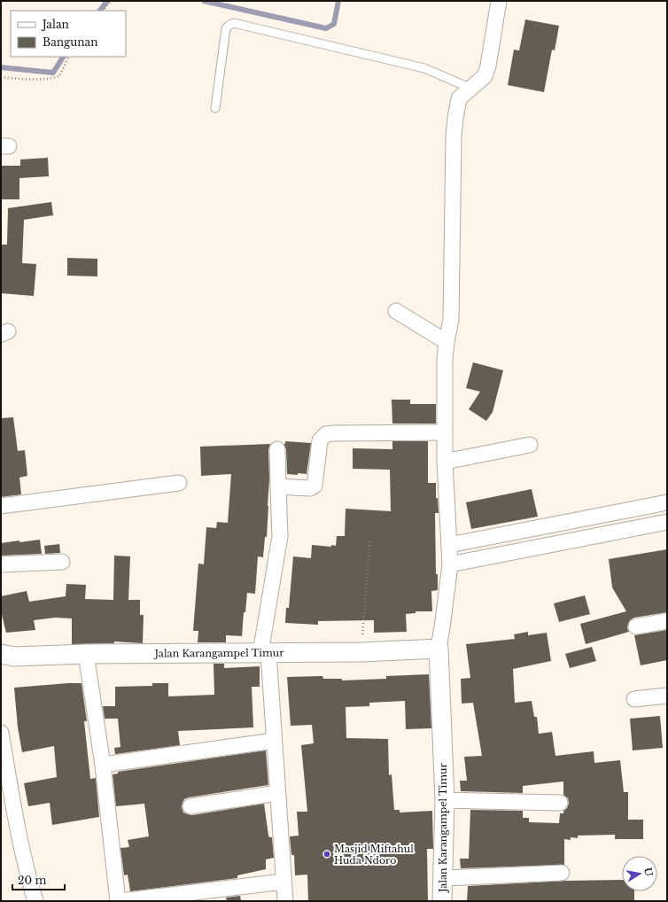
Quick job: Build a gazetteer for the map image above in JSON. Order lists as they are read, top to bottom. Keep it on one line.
{"streets":{"street":["Jalan Karangampel Timur"]},"places":["Masjid Miftahul Huda Ndoro"],"legend":["Jalan","Bangunan"],"scale_bar":"20 m","north":"right"}
